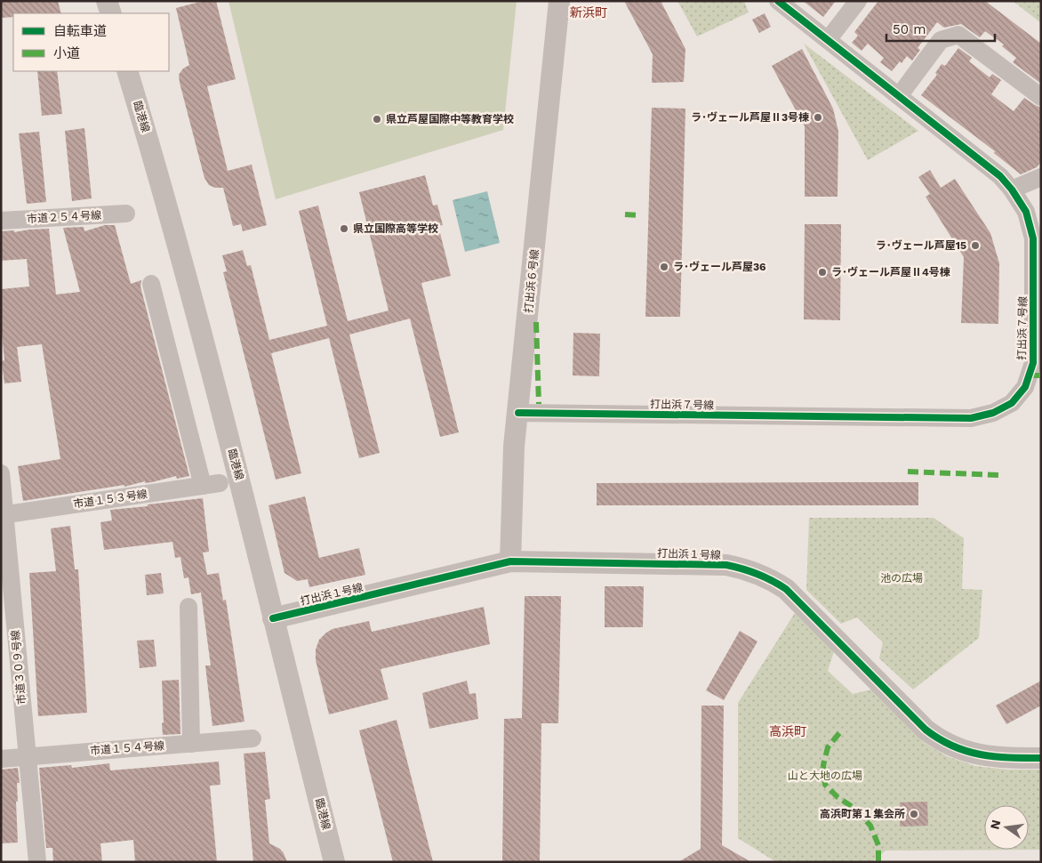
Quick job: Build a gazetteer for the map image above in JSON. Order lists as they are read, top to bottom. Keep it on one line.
{"streets":{"street":["臨港線","市道２５４号線","打出浜６号線","打出浜７号線","市道１５３号線","打出浜１号線","市道３０９号線","市道１５４号線"]},"crossings":[["臨港線","打出浜１号線"],["打出浜６号線","打出浜７号線"],["打出浜６号線","打出浜１号線"],["市道１５３号線","市道３０９号線"],["市道３０９号線","市道１５４号線"]],"districts":["新浜町","高浜町"],"parks":["池の広場","山と大地の広場"],"places":["ラ･ヴェール芦屋Ⅱ3号棟","県立芦屋国際中等教育学校","県立国際高等学校","ラ･ヴェール芦屋15","ラ･ヴェール芦屋36","ラ･ヴェール芦屋Ⅱ4号棟","高浜町第１集会所"],"legend":["自転車道","小道"],"scale_bar":"50 m","north":"left"}
